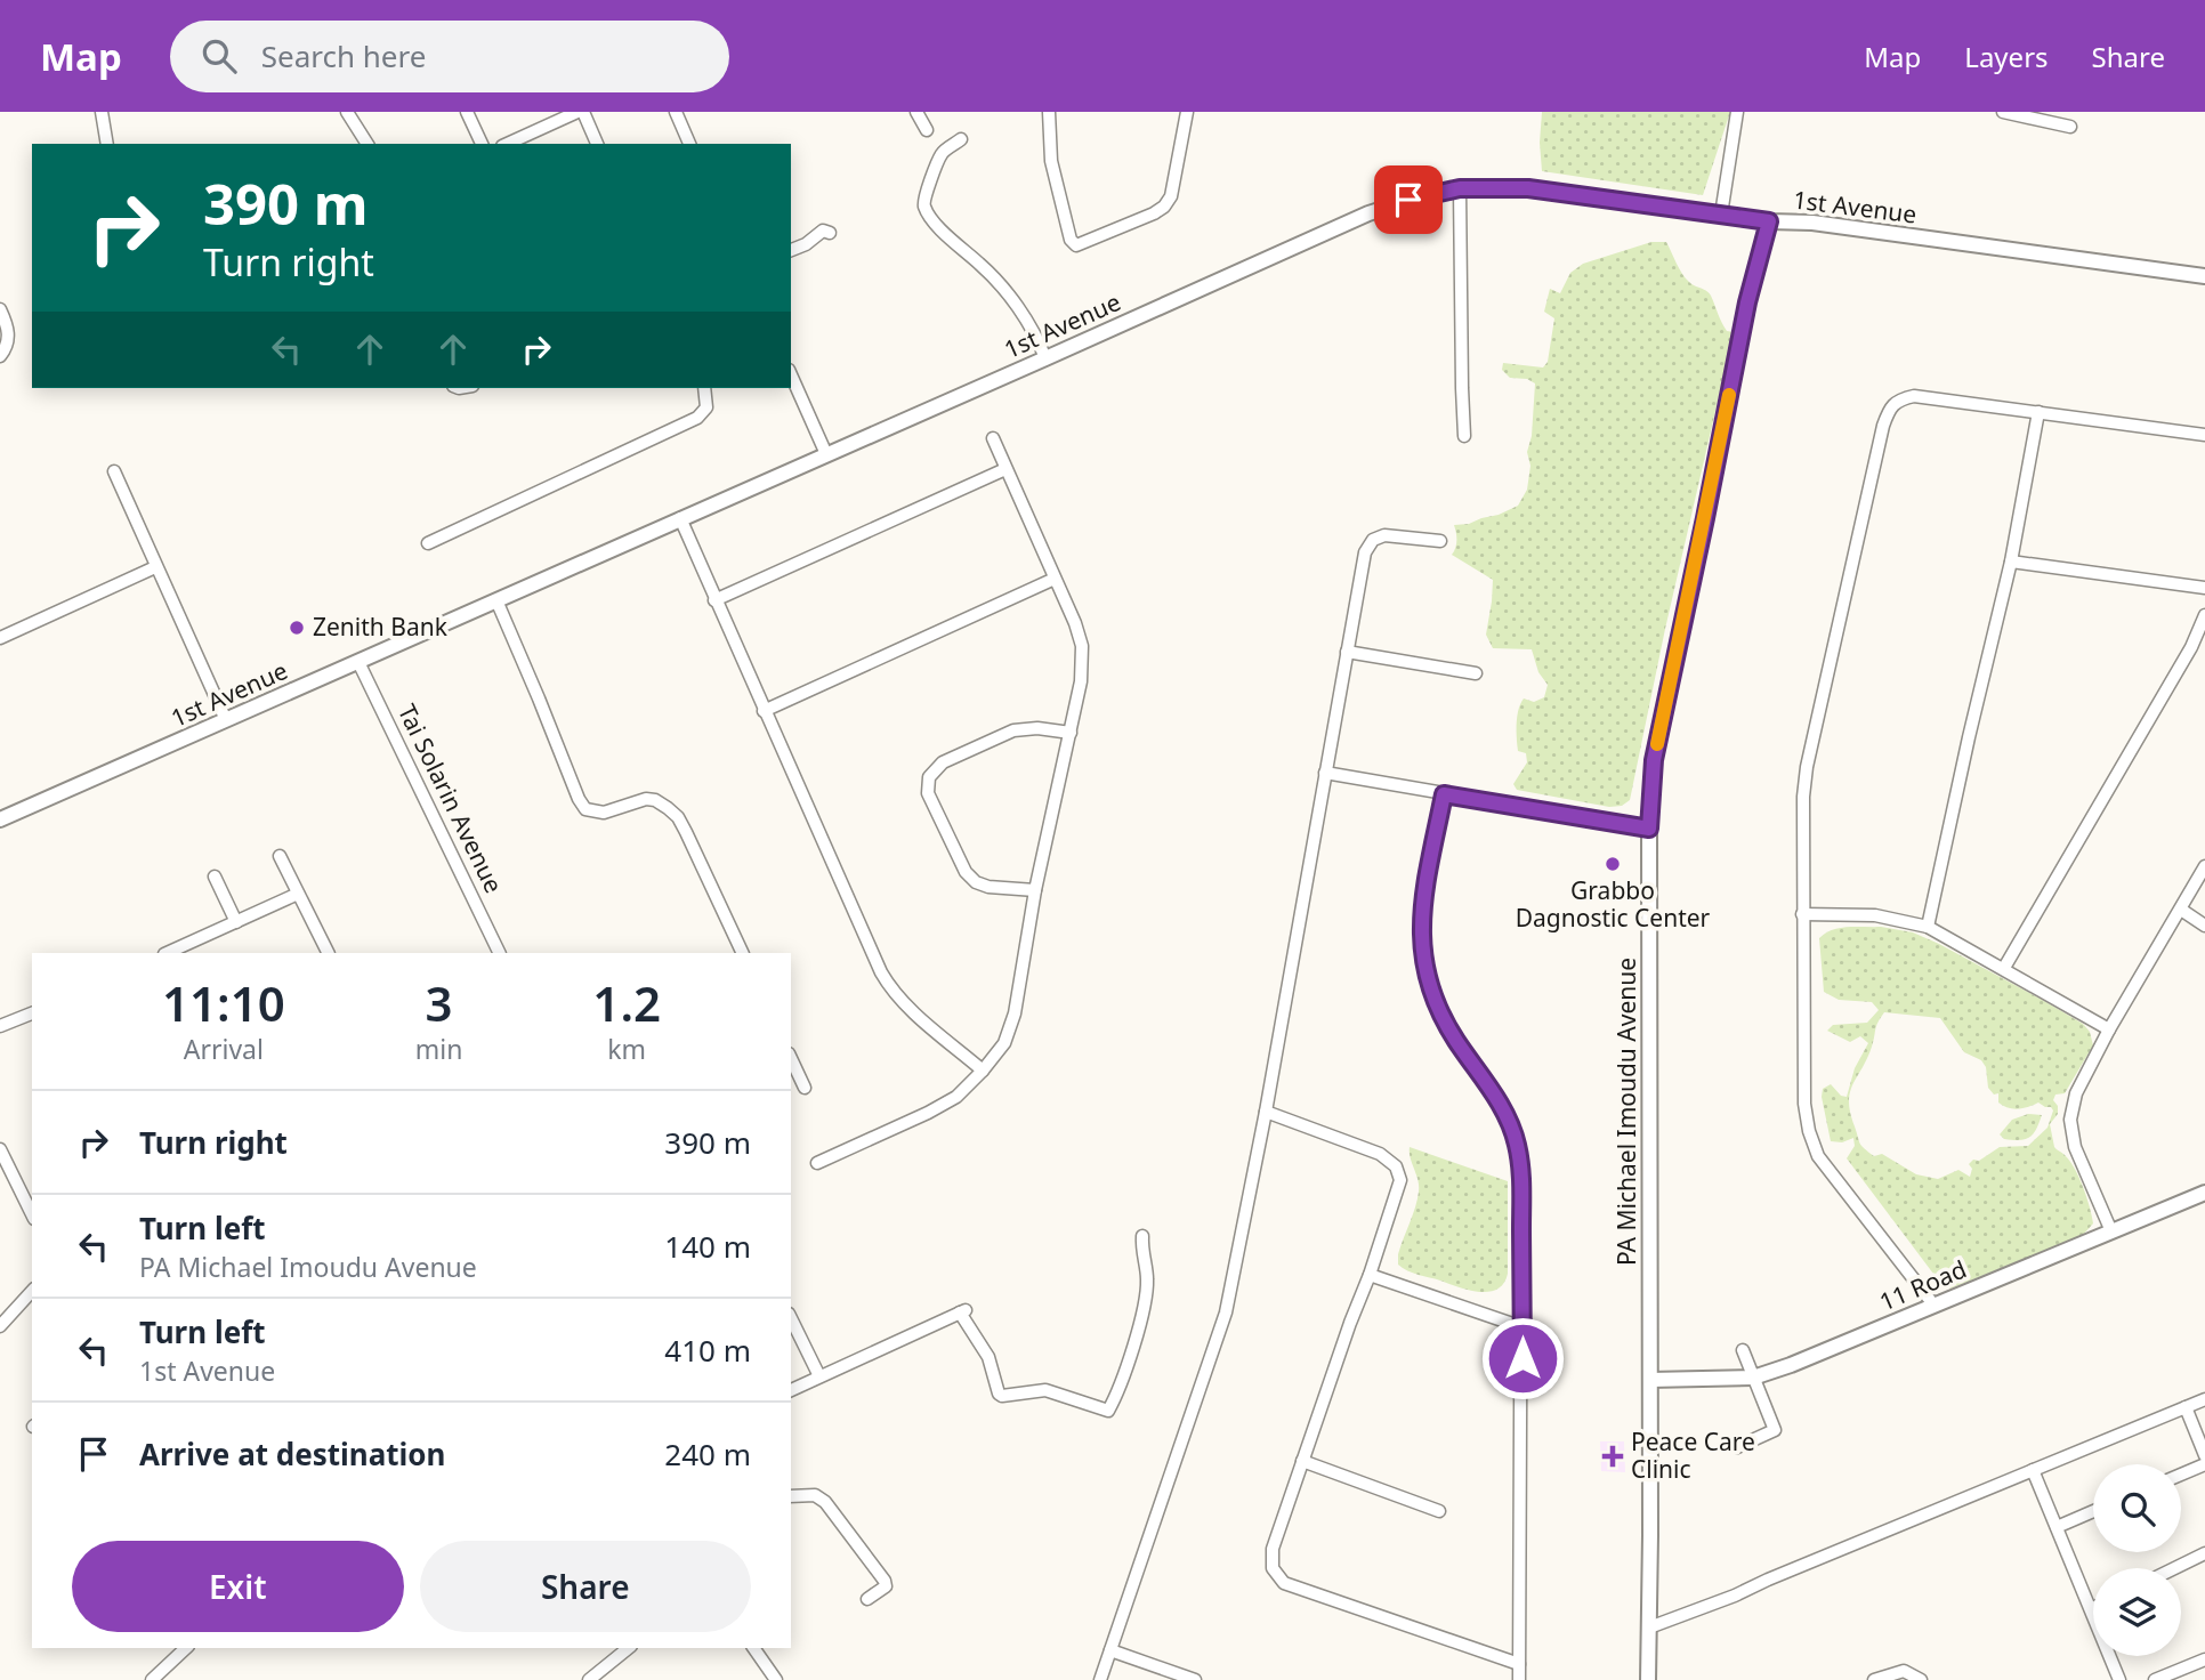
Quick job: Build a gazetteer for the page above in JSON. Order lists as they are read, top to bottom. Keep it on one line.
{"streets":{"street":["1st Avenue","Tai Solarin Avenue","PA Michael Imoudu Avenue","11 Road"]},"crossings":[["1st Avenue","Tai Solarin Avenue"],["1st Avenue","PA Michael Imoudu Avenue"],["PA Michael Imoudu Avenue","11 Road"]],"places":{"other":["Zenith Bank","Grabbo Dagnostic Center"],"health":["Peace Care Clinic"]},"page":{"header":"Map","search":"Search here","nav":["Map","Layers","Share"],"turn":["390 m","Turn right"],"eta":["11:10","Arrival","3","min","1.2","km"],"list":[{"name":"Turn right","value":"390 m"},{"name":"Turn left","note":"PA Michael Imoudu Avenue","value":"140 m"},{"name":"Turn left","note":"1st Avenue","value":"410 m"},{"name":"Arrive at destination","value":"240 m"}],"buttons":["Exit","Share"]}}
